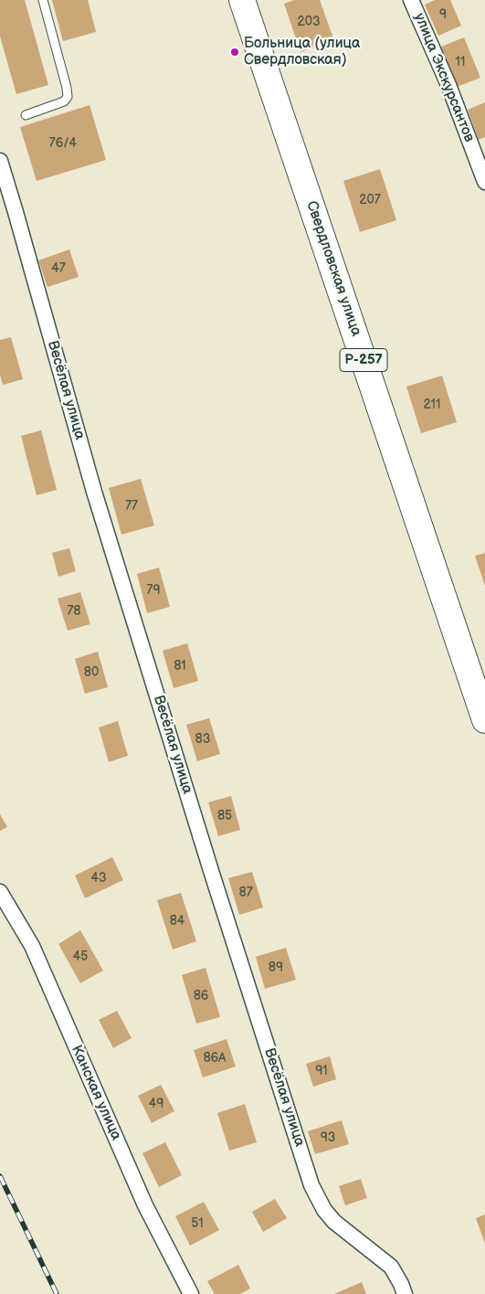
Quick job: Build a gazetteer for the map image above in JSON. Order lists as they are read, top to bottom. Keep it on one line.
{"streets":{"highway":["Свердловская улица","Р-257"],"street":["улица Экскурсантов","Весёлая улица","Канская улица"]},"places":["Больница (улица Свердловская)"],"house_numbers":["9","203","11","76/4","207","47","211","77","79","78","81","80","83","85","43","87","84","45","89","86","86А","91","49","93","51"]}
